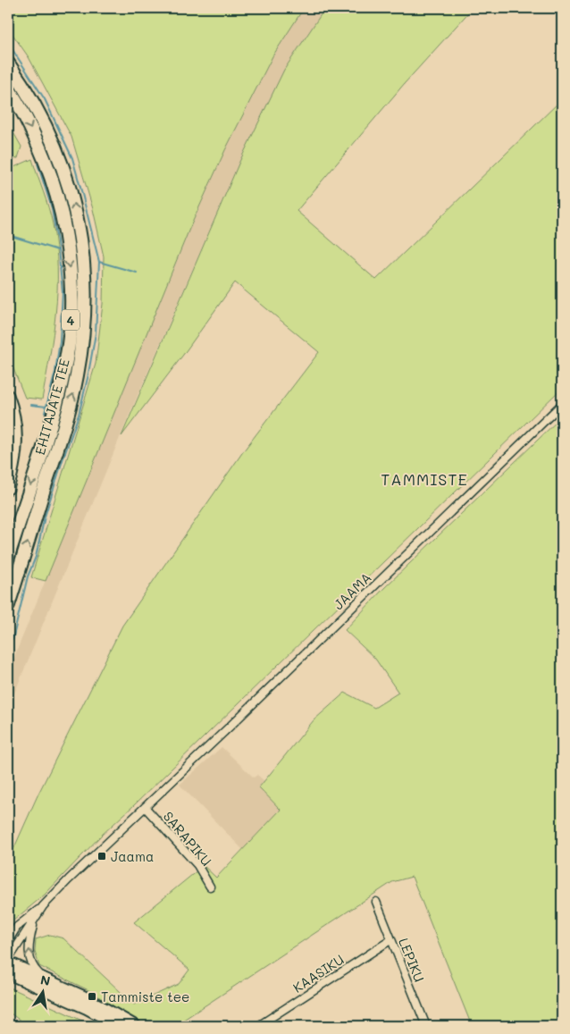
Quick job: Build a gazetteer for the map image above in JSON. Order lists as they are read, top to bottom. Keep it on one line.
{"streets":{"highway":["4","EHITAJATE TEE"],"street":["JAAMA","SARAPIKU","LEPIKU","KAASIKU"]},"crossings":[["JAAMA","SARAPIKU"],["LEPIKU","KAASIKU"]],"districts":["TAMMISTE"],"places":{"transit":["Jaama","Tammiste tee"]},"north":"top"}
